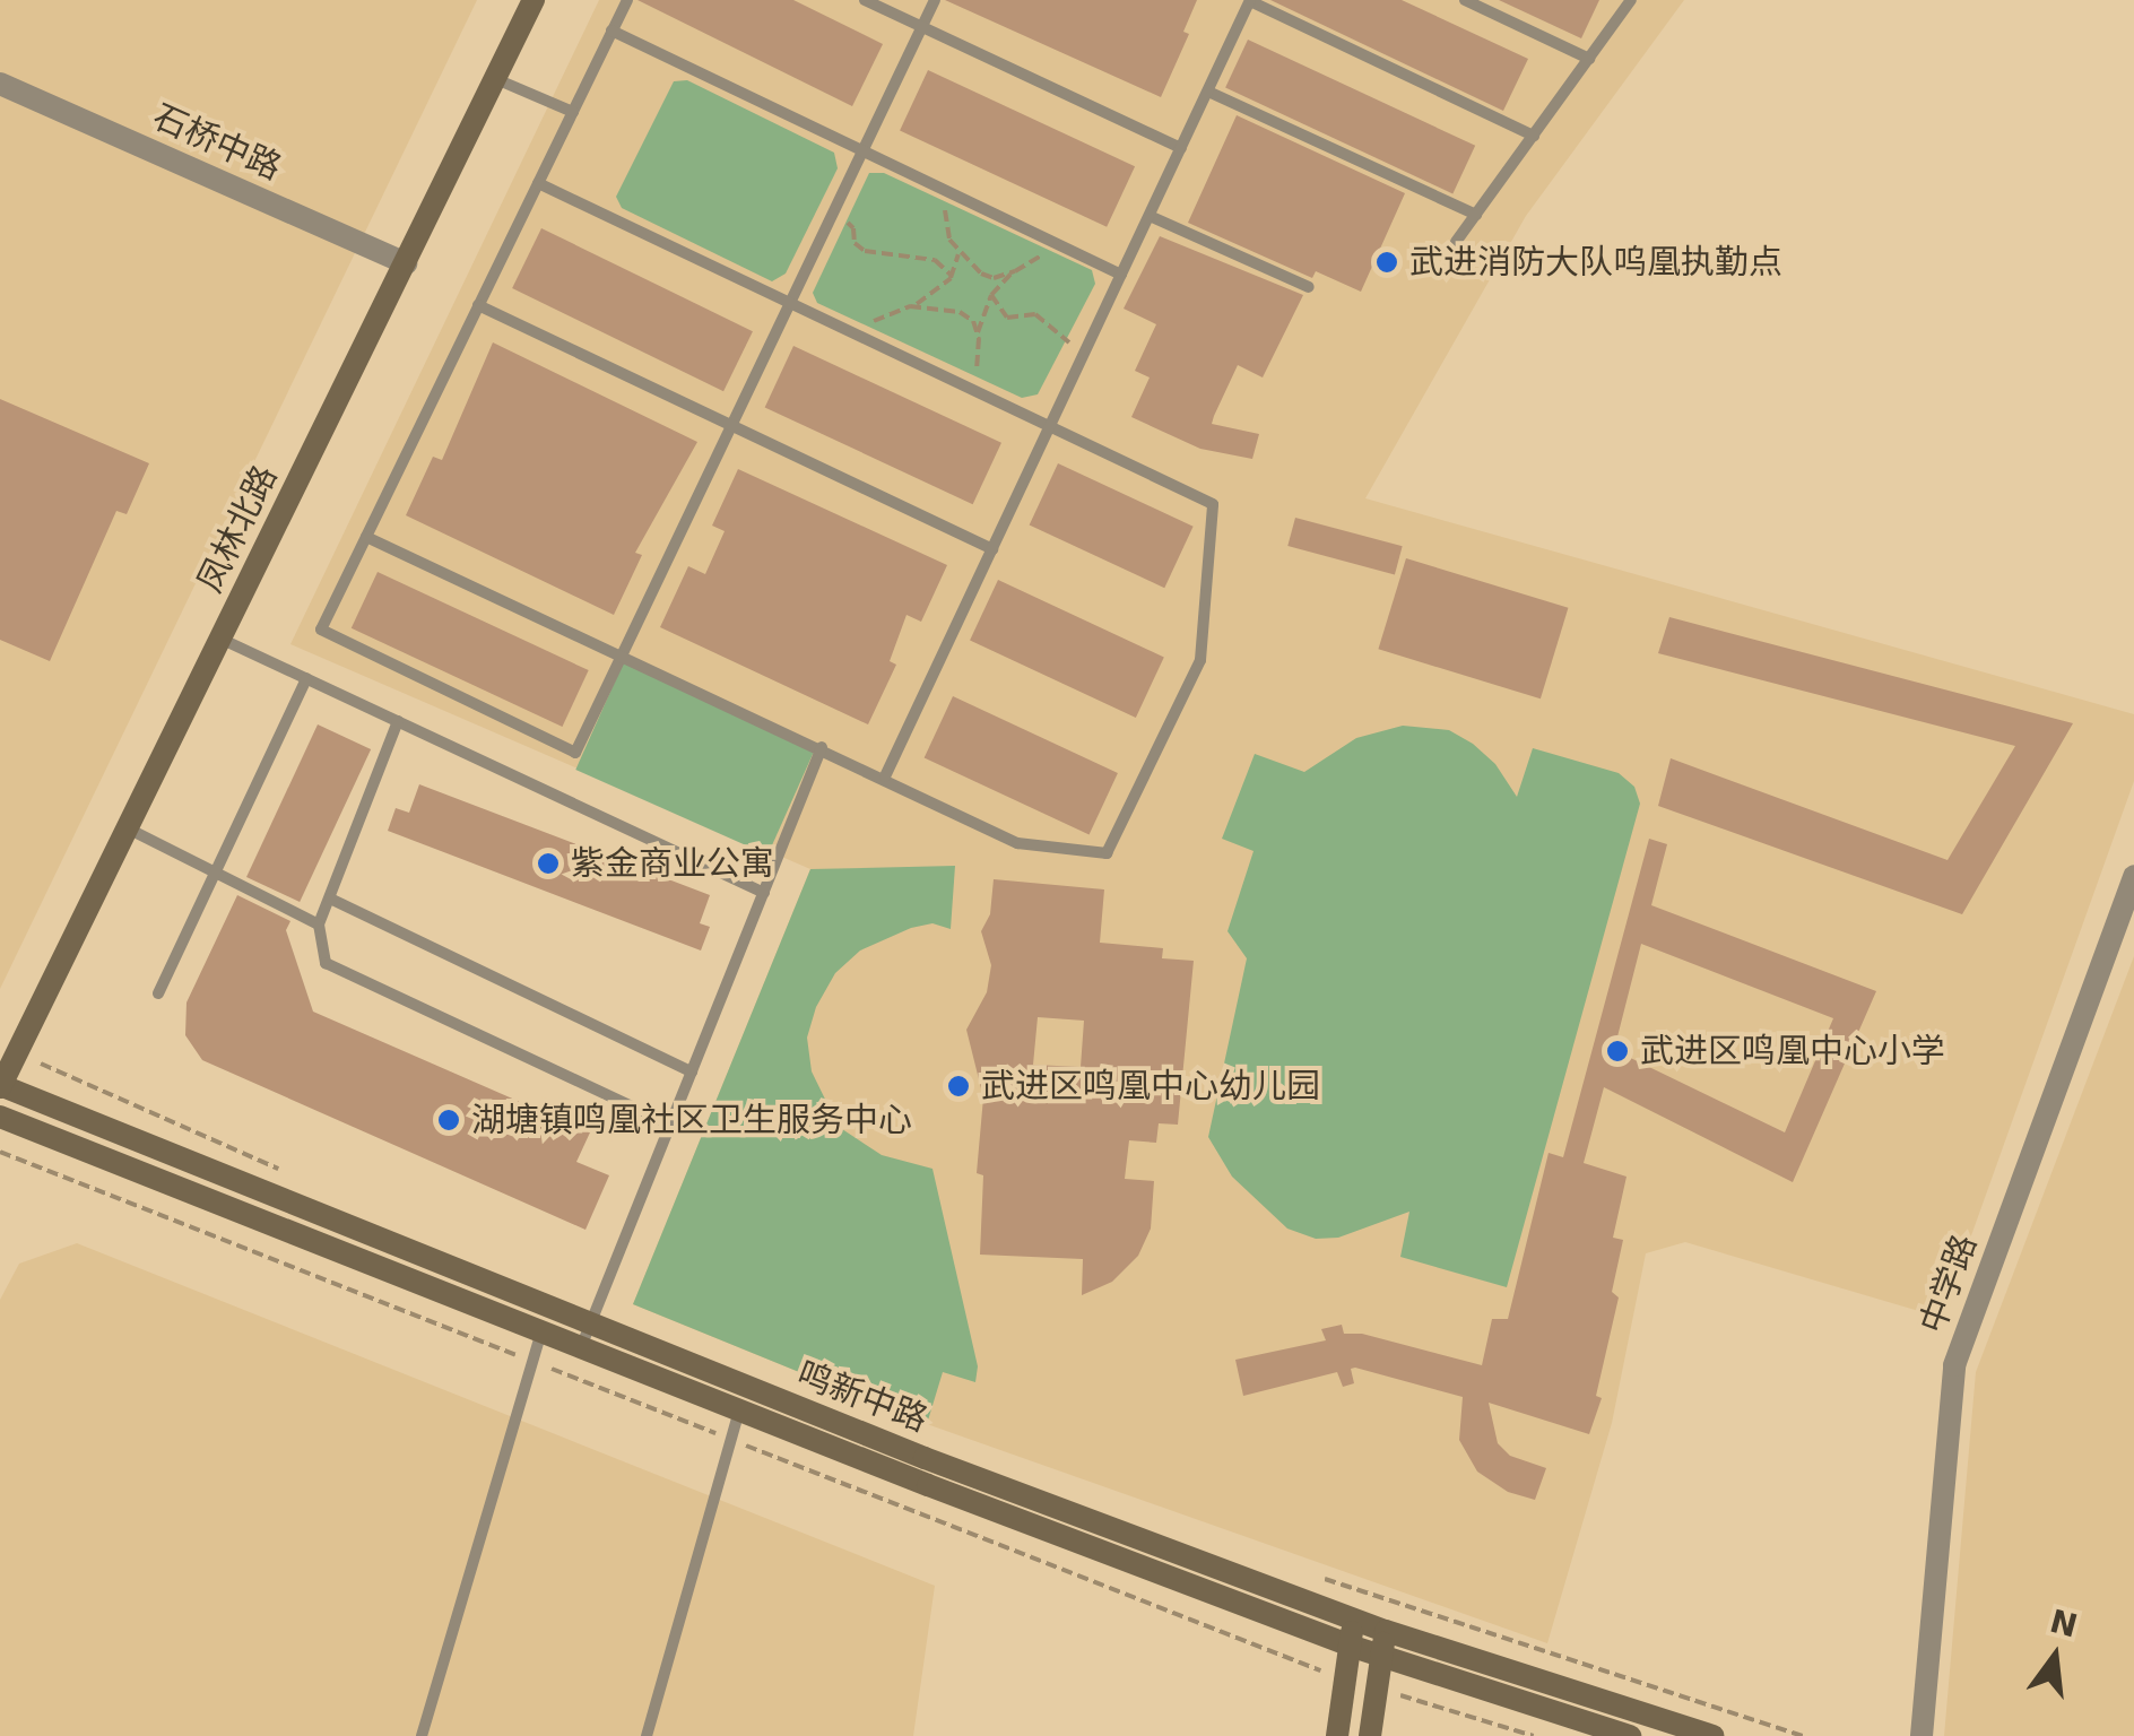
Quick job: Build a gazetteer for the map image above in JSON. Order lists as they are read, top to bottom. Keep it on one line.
{"streets":{"main road":["凤林北路","鸣新中路"],"street":["石桥中路","中学路"]},"crossings":[["石桥中路","凤林北路"],["凤林北路","鸣新中路"]],"places":["武进消防大队呜凰执勤点","紫金商业公寓","武进区鸣凰中心小学","武进区鸣凰中心幼儿园","湖塘镇鸣凰社区卫生服务中心"],"north":"top"}
